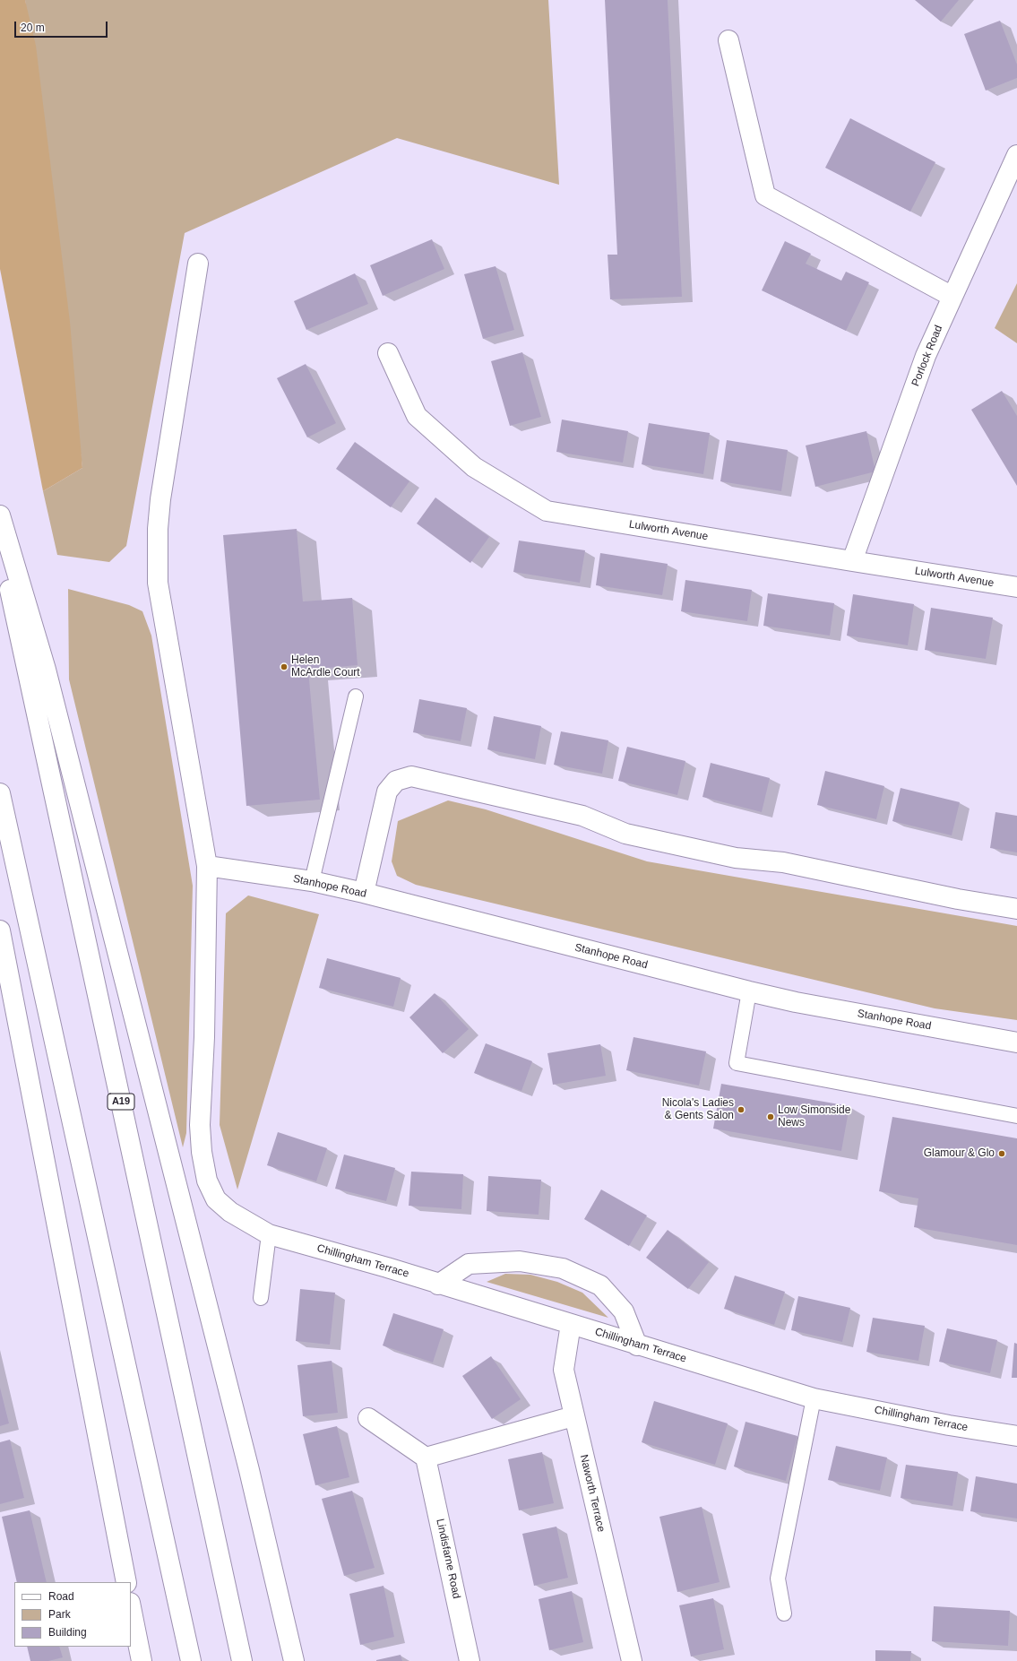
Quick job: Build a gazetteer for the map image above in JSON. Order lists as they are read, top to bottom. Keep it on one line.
{"streets":{"main road":["Porlock Road","Lulworth Avenue","Stanhope Road","A19","Chillingham Terrace","Naworth Terrace","Lindisfarne Road"]},"crossings":[["Porlock Road","Lulworth Avenue"],["Stanhope Road","Chillingham Terrace"],["Chillingham Terrace","Naworth Terrace"]],"places":["Helen McArdle Court","Nicola's Ladies & Gents Salon","Low Simonside News","Glamour & Glo"],"legend":["Road","Park","Building"],"scale_bar":"20 m"}
